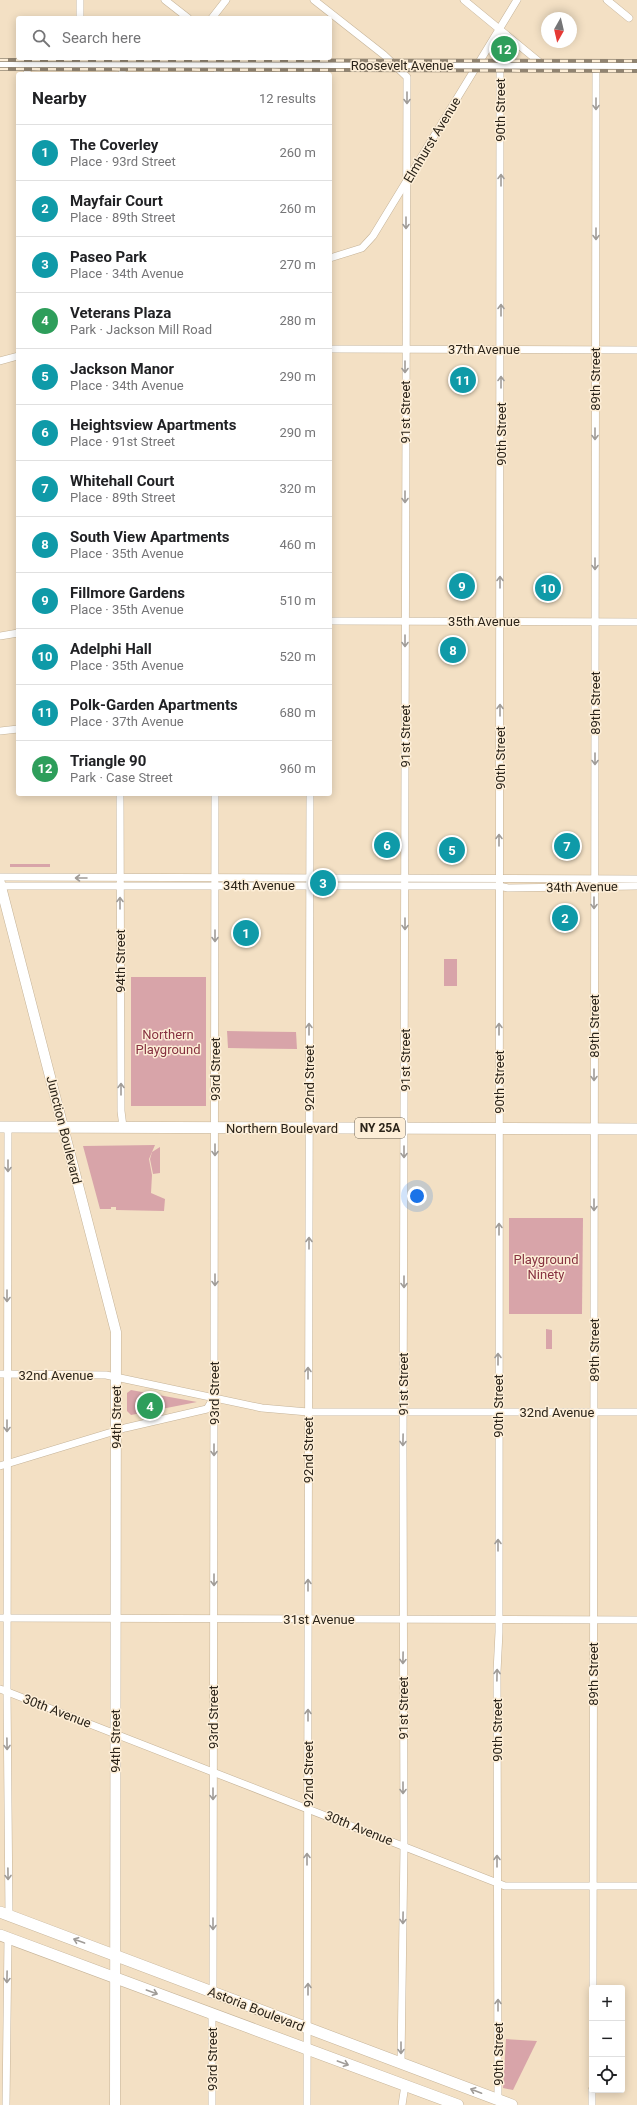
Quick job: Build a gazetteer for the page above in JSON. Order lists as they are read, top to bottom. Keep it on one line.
{"streets":{"main road":["Roosevelt Avenue","94th Street","Northern Boulevard","NY 25A","Junction Boulevard","Astoria Boulevard"],"street":["90th Street","Elmhurst Avenue","37th Avenue","89th Street","91st Street","35th Avenue","34th Avenue","93rd Street","92nd Street","32nd Avenue","31st Avenue","30th Avenue"]},"crossings":[["Roosevelt Avenue","90th Street"],["Roosevelt Avenue","Elmhurst Avenue"],["Roosevelt Avenue","89th Street"],["Roosevelt Avenue","91st Street"],["90th Street","37th Avenue"],["90th Street","35th Avenue"],["90th Street","34th Avenue"],["90th Street","Northern Boulevard"],["90th Street","32nd Avenue"],["90th Street","31st Avenue"],["90th Street","30th Avenue"],["90th Street","Astoria Boulevard"],["Elmhurst Avenue","91st Street"],["37th Avenue","89th Street"],["37th Avenue","91st Street"],["89th Street","35th Avenue"],["89th Street","34th Avenue"],["89th Street","Northern Boulevard"],["89th Street","32nd Avenue"],["89th Street","31st Avenue"],["89th Street","30th Avenue"],["91st Street","35th Avenue"],["91st Street","34th Avenue"],["91st Street","Northern Boulevard"],["91st Street","32nd Avenue"],["91st Street","31st Avenue"],["91st Street","30th Avenue"],["91st Street","Astoria Boulevard"],["34th Avenue","94th Street"],["34th Avenue","93rd Street"],["34th Avenue","92nd Street"],["34th Avenue","Junction Boulevard"],["94th Street","Northern Boulevard"],["94th Street","Junction Boulevard"],["94th Street","32nd Avenue"],["94th Street","31st Avenue"],["94th Street","30th Avenue"],["94th Street","Astoria Boulevard"],["93rd Street","Northern Boulevard"],["93rd Street","32nd Avenue"],["93rd Street","31st Avenue"],["93rd Street","30th Avenue"],["93rd Street","Astoria Boulevard"],["92nd Street","Northern Boulevard"],["92nd Street","32nd Avenue"],["92nd Street","31st Avenue"],["92nd Street","30th Avenue"],["92nd Street","Astoria Boulevard"],["Northern Boulevard","Junction Boulevard"],["Junction Boulevard","32nd Avenue"]],"one_way":["90th Street","89th Street","91st Street","93rd Street","92nd Street"],"parks":["Northern Playground","Playground Ninety"],"north":"bottom","page":{"search":"Search here","pins":["12","11","9","10","8","6","7","5","3","2","1","4"],"heading":["Nearby","12 results"],"list":[{"mark":"1","name":"The Coverley","note":"Place · 93rd Street","value":"260 m"},{"mark":"2","name":"Mayfair Court","note":"Place · 89th Street","value":"260 m"},{"mark":"3","name":"Paseo Park","note":"Place · 34th Avenue","value":"270 m"},{"mark":"4","name":"Veterans Plaza","note":"Park · Jackson Mill Road","value":"280 m"},{"mark":"5","name":"Jackson Manor","note":"Place · 34th Avenue","value":"290 m"},{"mark":"6","name":"Heightsview Apartments","note":"Place · 91st Street","value":"290 m"},{"mark":"7","name":"Whitehall Court","note":"Place · 89th Street","value":"320 m"},{"mark":"8","name":"South View Apartments","note":"Place · 35th Avenue","value":"460 m"},{"mark":"9","name":"Fillmore Gardens","note":"Place · 35th Avenue","value":"510 m"},{"mark":"10","name":"Adelphi Hall","note":"Place · 35th Avenue","value":"520 m"},{"mark":"11","name":"Polk-Garden Apartments","note":"Place · 37th Avenue","value":"680 m"},{"mark":"12","name":"Triangle 90","note":"Park · Case Street","value":"960 m"}],"map_buttons":["+","−"]}}
